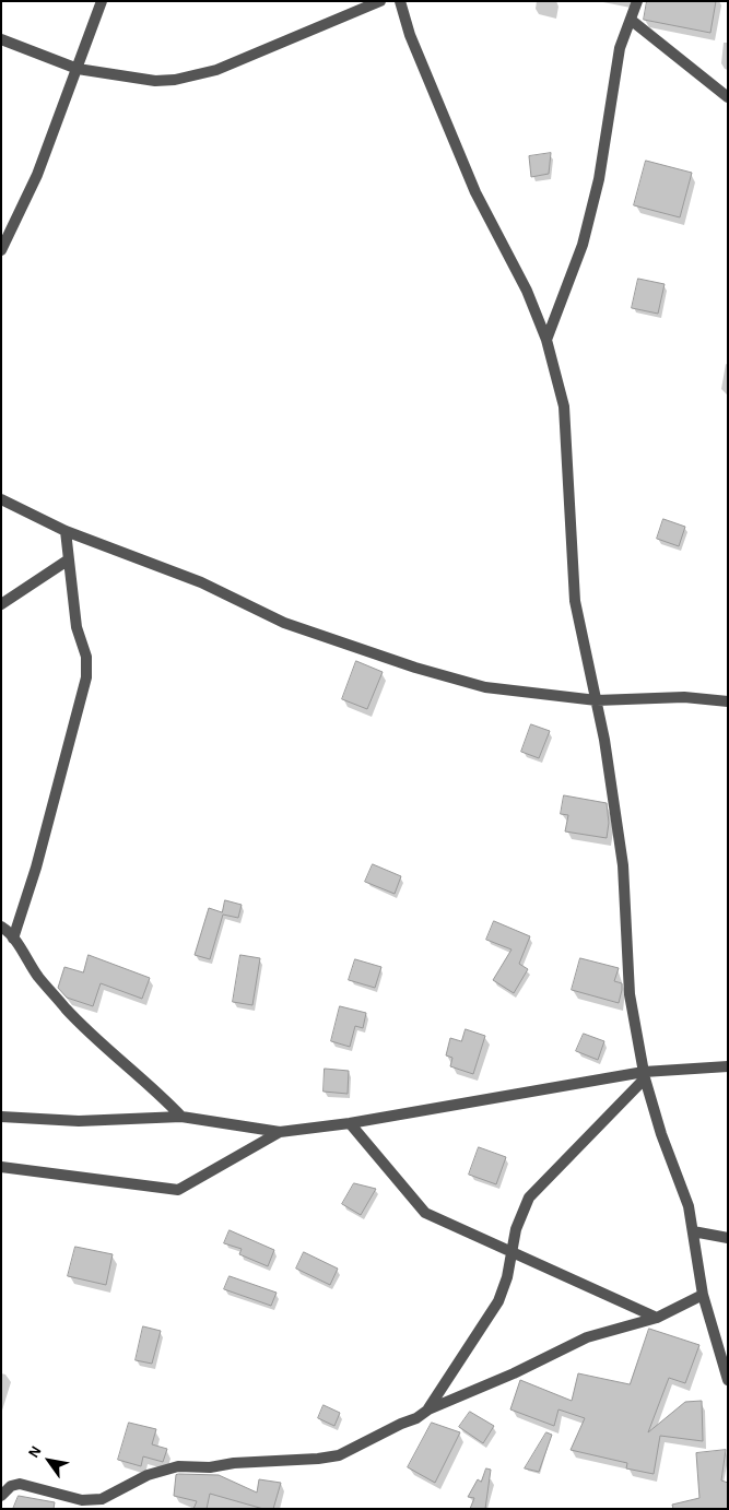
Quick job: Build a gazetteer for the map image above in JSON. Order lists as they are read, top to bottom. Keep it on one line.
{"north":"top left"}
